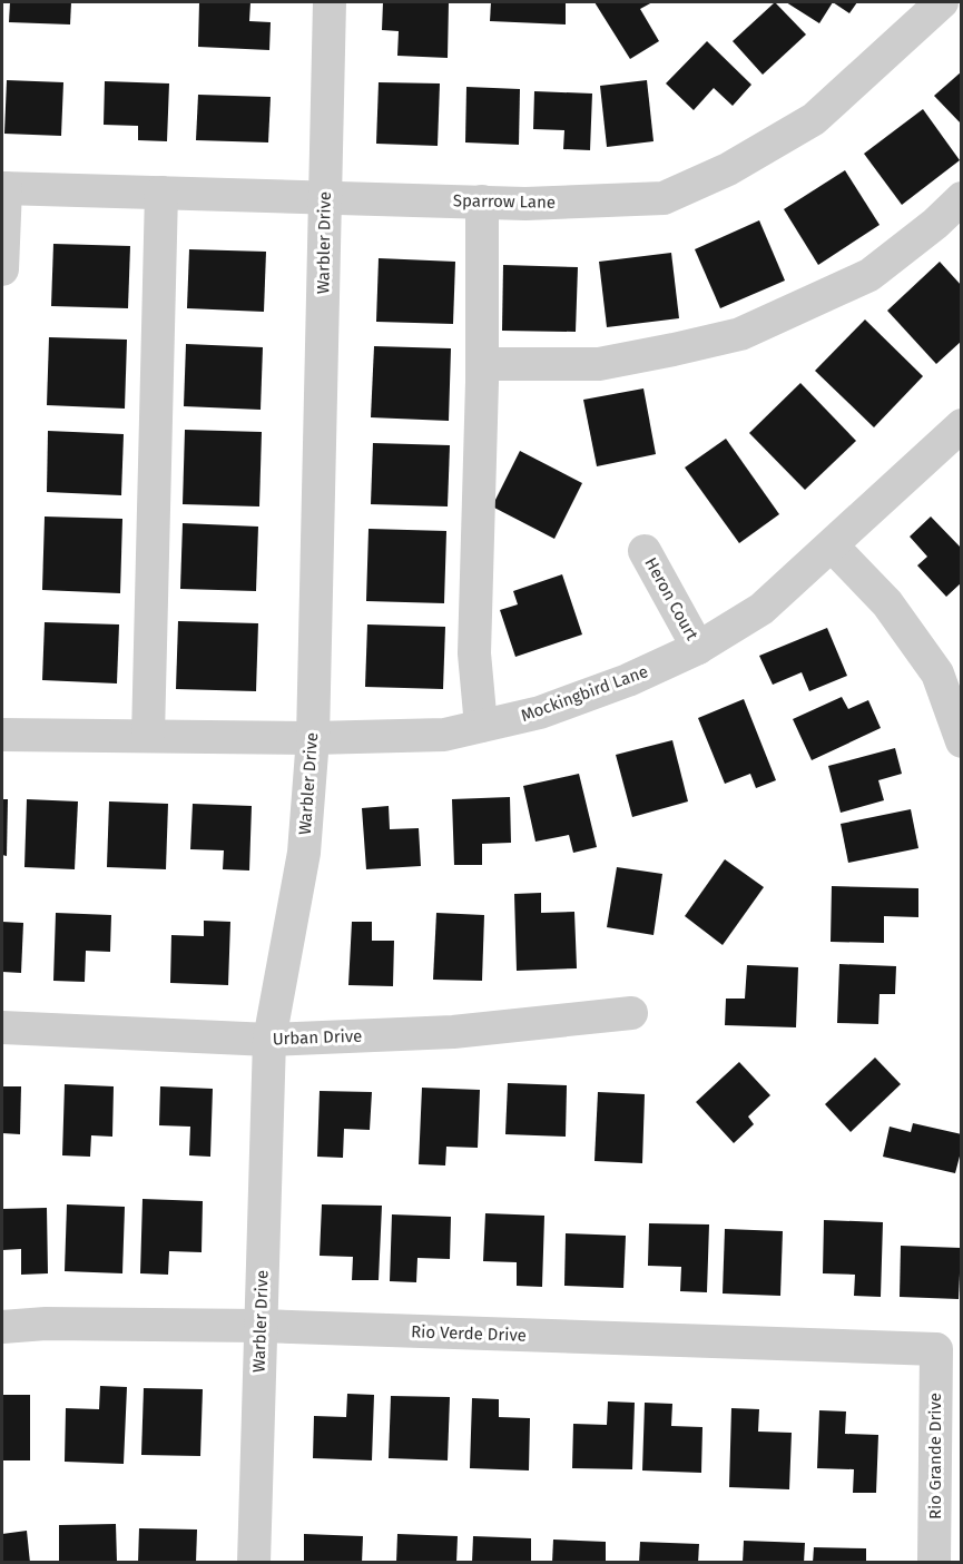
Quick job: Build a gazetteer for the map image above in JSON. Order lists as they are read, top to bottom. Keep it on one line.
{"streets":{"street":["Sparrow Lane","Warbler Drive","Heron Court","Mockingbird Lane","Urban Drive","Rio Verde Drive","Rio Grande Drive"]},"crossings":[["Sparrow Lane","Warbler Drive"],["Warbler Drive","Mockingbird Lane"],["Warbler Drive","Urban Drive"],["Warbler Drive","Rio Verde Drive"],["Heron Court","Mockingbird Lane"],["Rio Verde Drive","Rio Grande Drive"]]}
